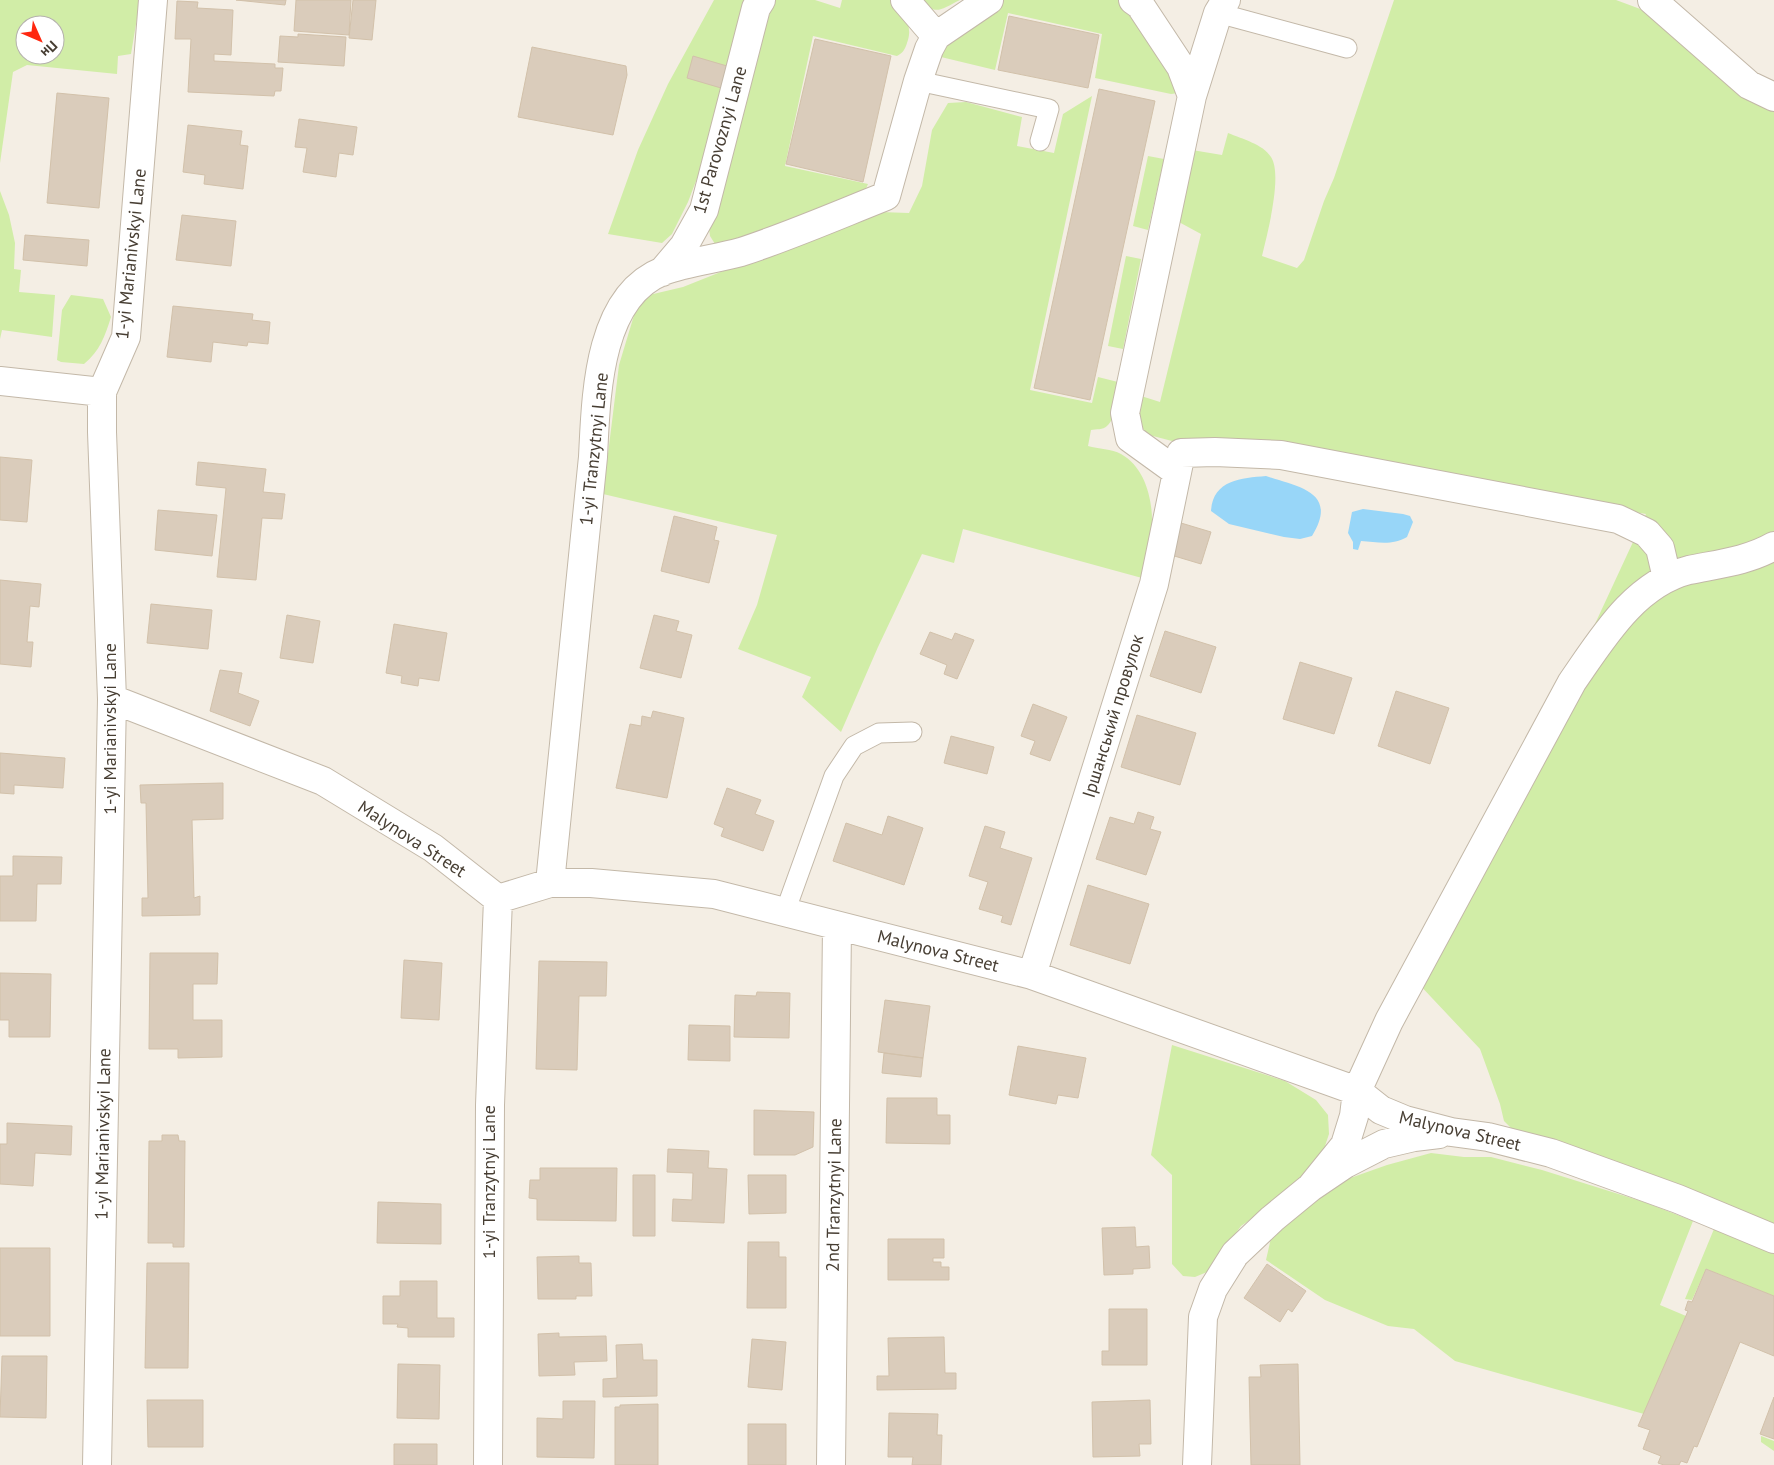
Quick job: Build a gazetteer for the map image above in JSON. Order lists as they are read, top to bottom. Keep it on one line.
{"streets":{"street":["1st Parovoznyi Lane","1-yi Marianivskyi Lane","1-yi Tranzytnyi Lane","Іршанський провулок","Malynova Street","2nd Tranzytnyi Lane"]},"crossings":[["1st Parovoznyi Lane","1-yi Tranzytnyi Lane"],["1-yi Marianivskyi Lane","Malynova Street"],["1-yi Tranzytnyi Lane","Malynova Street"],["Іршанський провулок","Malynova Street"],["Malynova Street","2nd Tranzytnyi Lane"]],"north":"bottom right"}
